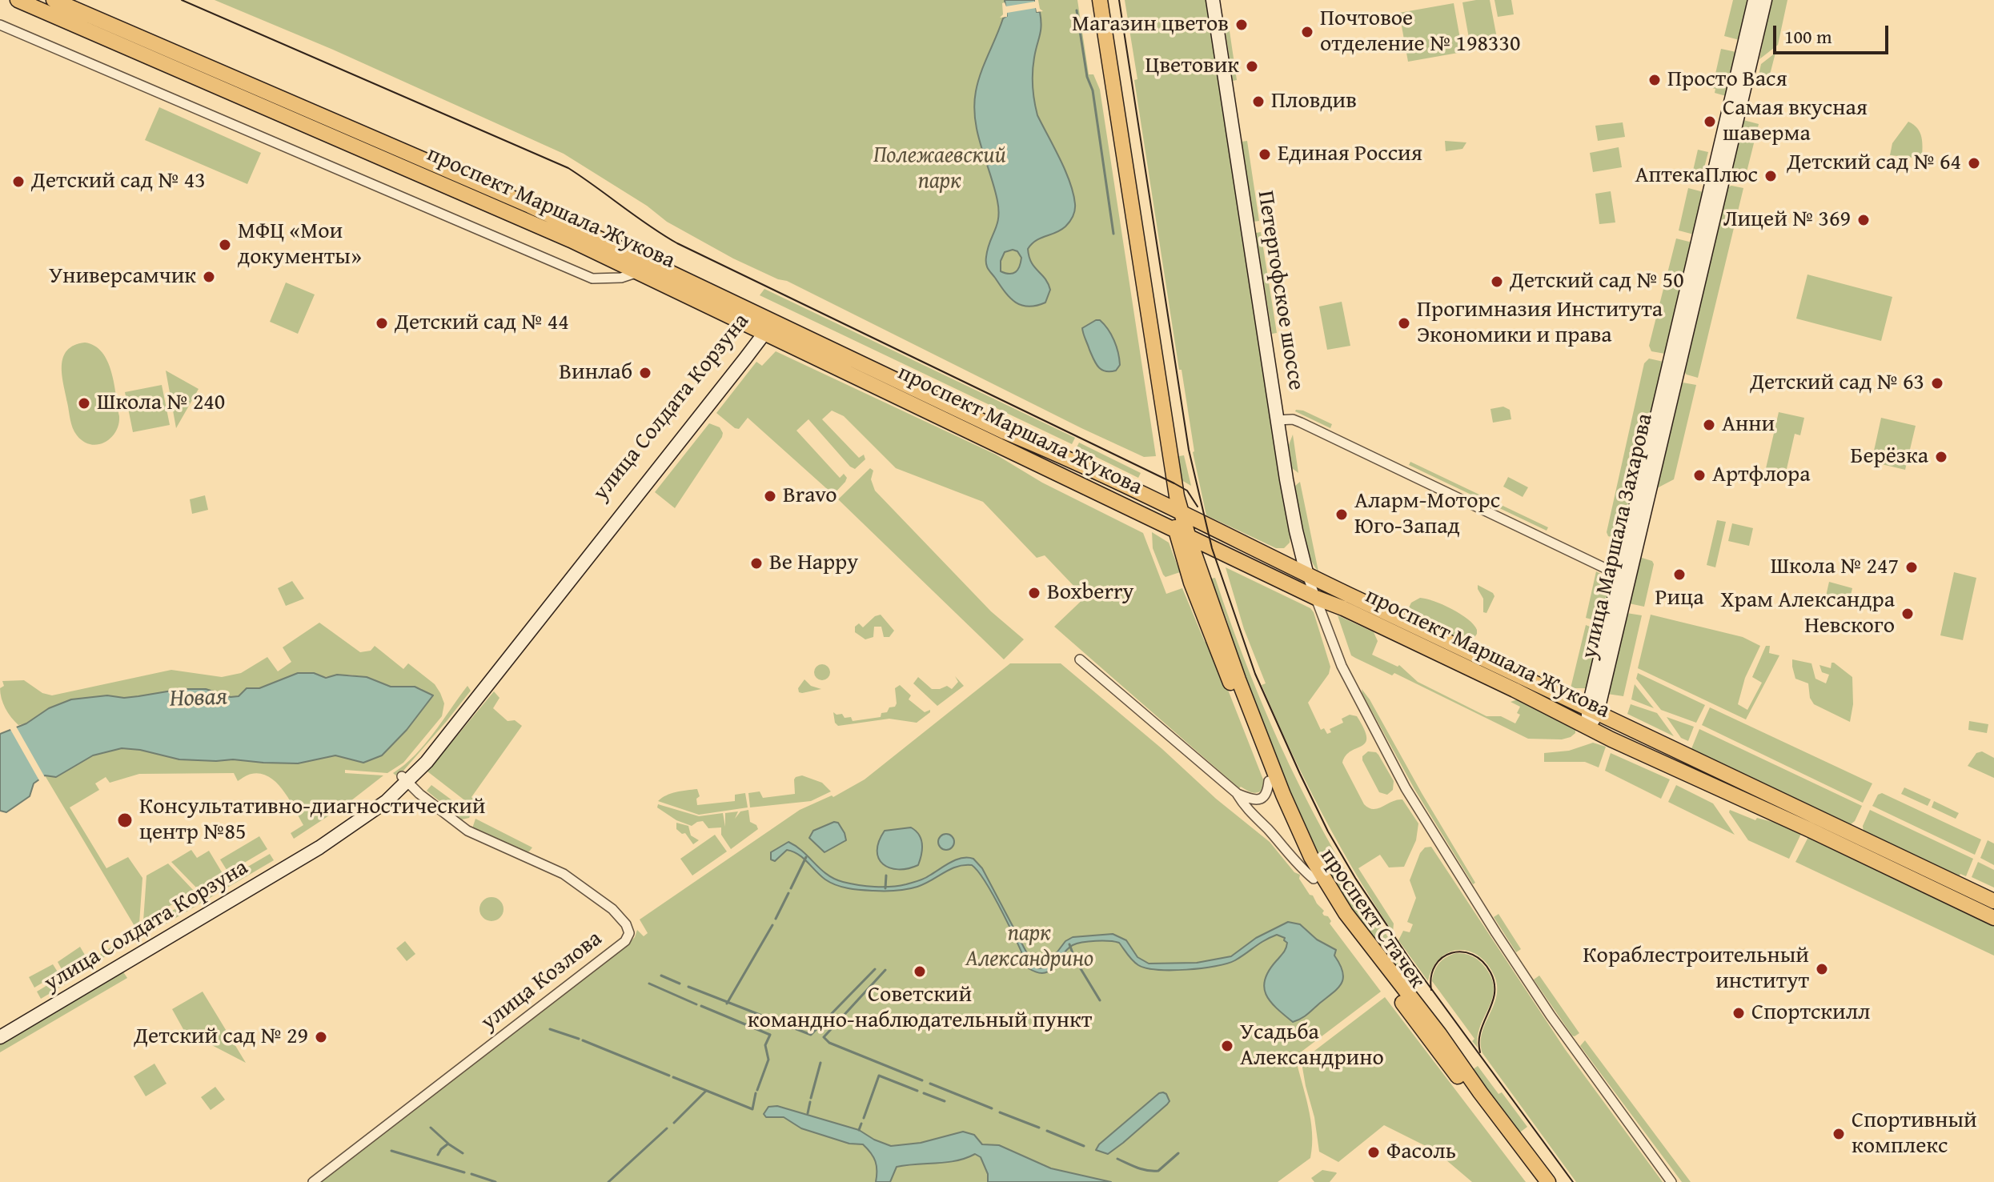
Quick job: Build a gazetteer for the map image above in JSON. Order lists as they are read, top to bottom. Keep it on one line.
{"streets":{"main road":["проспект Маршала Жукова","проспект Стачек"],"street":["Петергофское шоссе","улица Солдата Корзуна","улица Маршала Захарова","улица Козлова"]},"crossings":[["проспект Маршала Жукова","Петергофское шоссе"],["проспект Маршала Жукова","улица Солдата Корзуна"],["проспект Маршала Жукова","улица Маршала Захарова"],["проспект Маршала Жукова","проспект Стачек"],["улица Солдата Корзуна","улица Козлова"]],"water":["Новая"],"parks":["Полежаевский парк","парк Александрино"],"places":["Магазин цветов","Почтовое отделение № 198330","Цветовик","Просто Вася","Пловдив","Самая вкусная шаверма","Единая Россия","Детский сад № 64","АптекаПлюс","Детский сад № 43","Лицей № 369","МФЦ «Мои документы»","Универсамчик","Детский сад № 50","Детский сад № 44","Прогимназия Института Экономики и права","Винлаб","Детский сад № 63","Школа № 240","Анни","Берёзка","Артфлора","Bravo","Аларм-Моторс Юго-Запад","Be Happy","Школа № 247","Рица","Boxberry","Храм Александра Невского","Консультативно-диагностический центр №85","Кораблестроительный институт","Советский командно-наблюдательный пункт","Спортскилл","Детский сад № 29","Усадьба Александрино","Спортивный комплекс","Фасоль"],"scale_bar":"100 m"}
